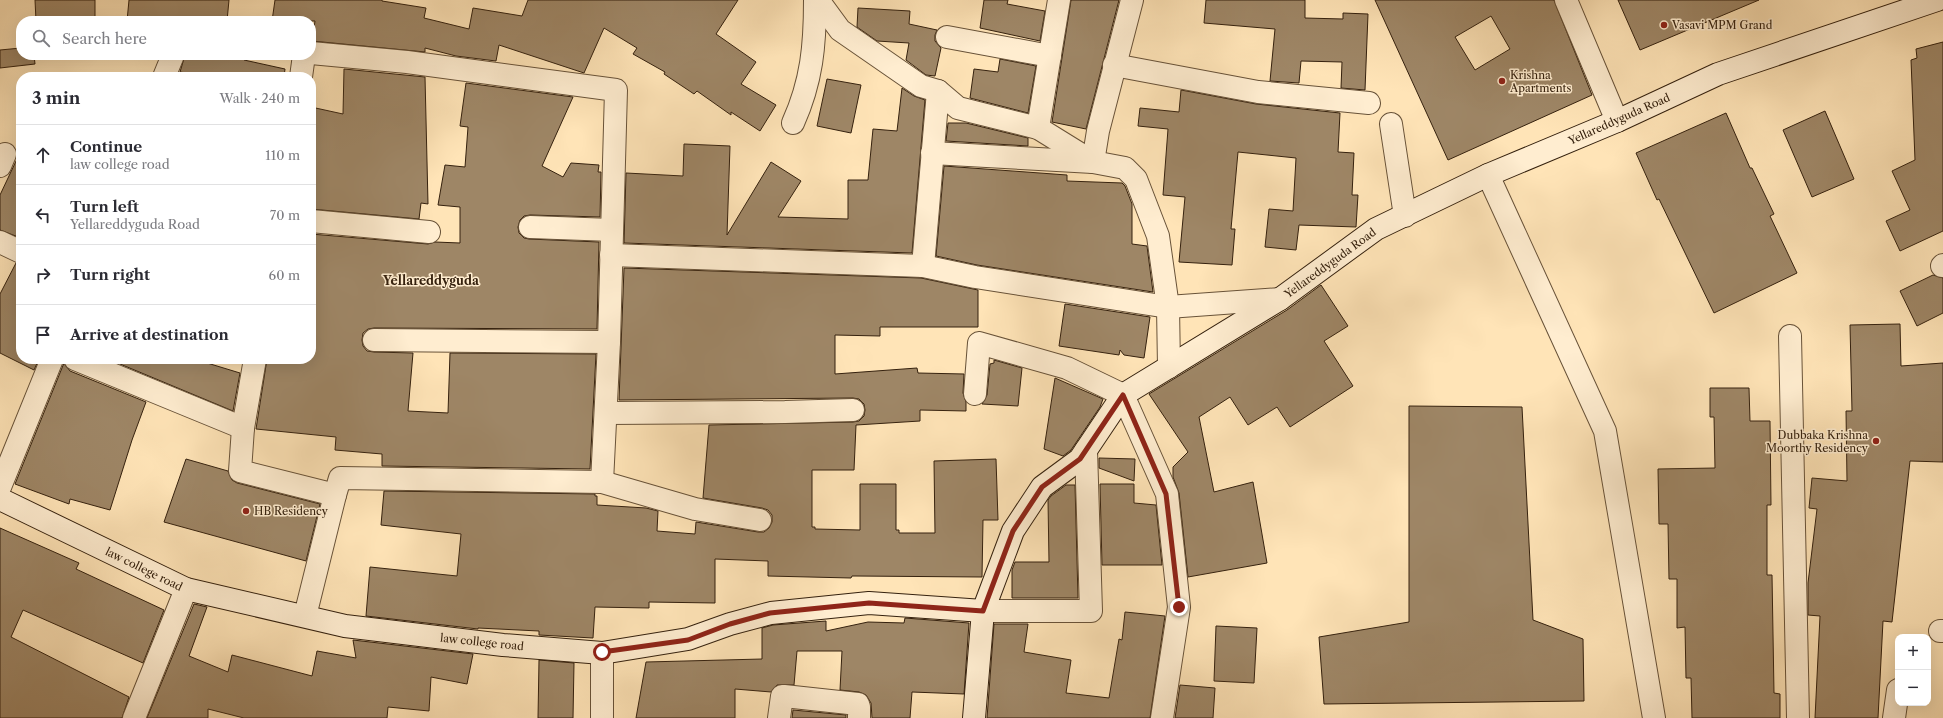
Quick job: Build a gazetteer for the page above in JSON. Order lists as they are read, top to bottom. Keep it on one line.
{"streets":{"street":["Yellareddyguda Road","law college road"]},"crossings":[["Yellareddyguda Road","law college road"]],"districts":["Yellareddyguda"],"places":["Vasavi MPM Grand","Krishna Apartments","Dubbaka Krishna Moorthy Residency","HB Residency"],"page":{"search":"Search here","heading":["3 min","Walk · 240 m"],"list":[["Continue","law college road","110 m"],["Turn left","Yellareddyguda Road","70 m"],["Turn right","60 m"],"Arrive at destination"],"map_buttons":["+","−"]}}
